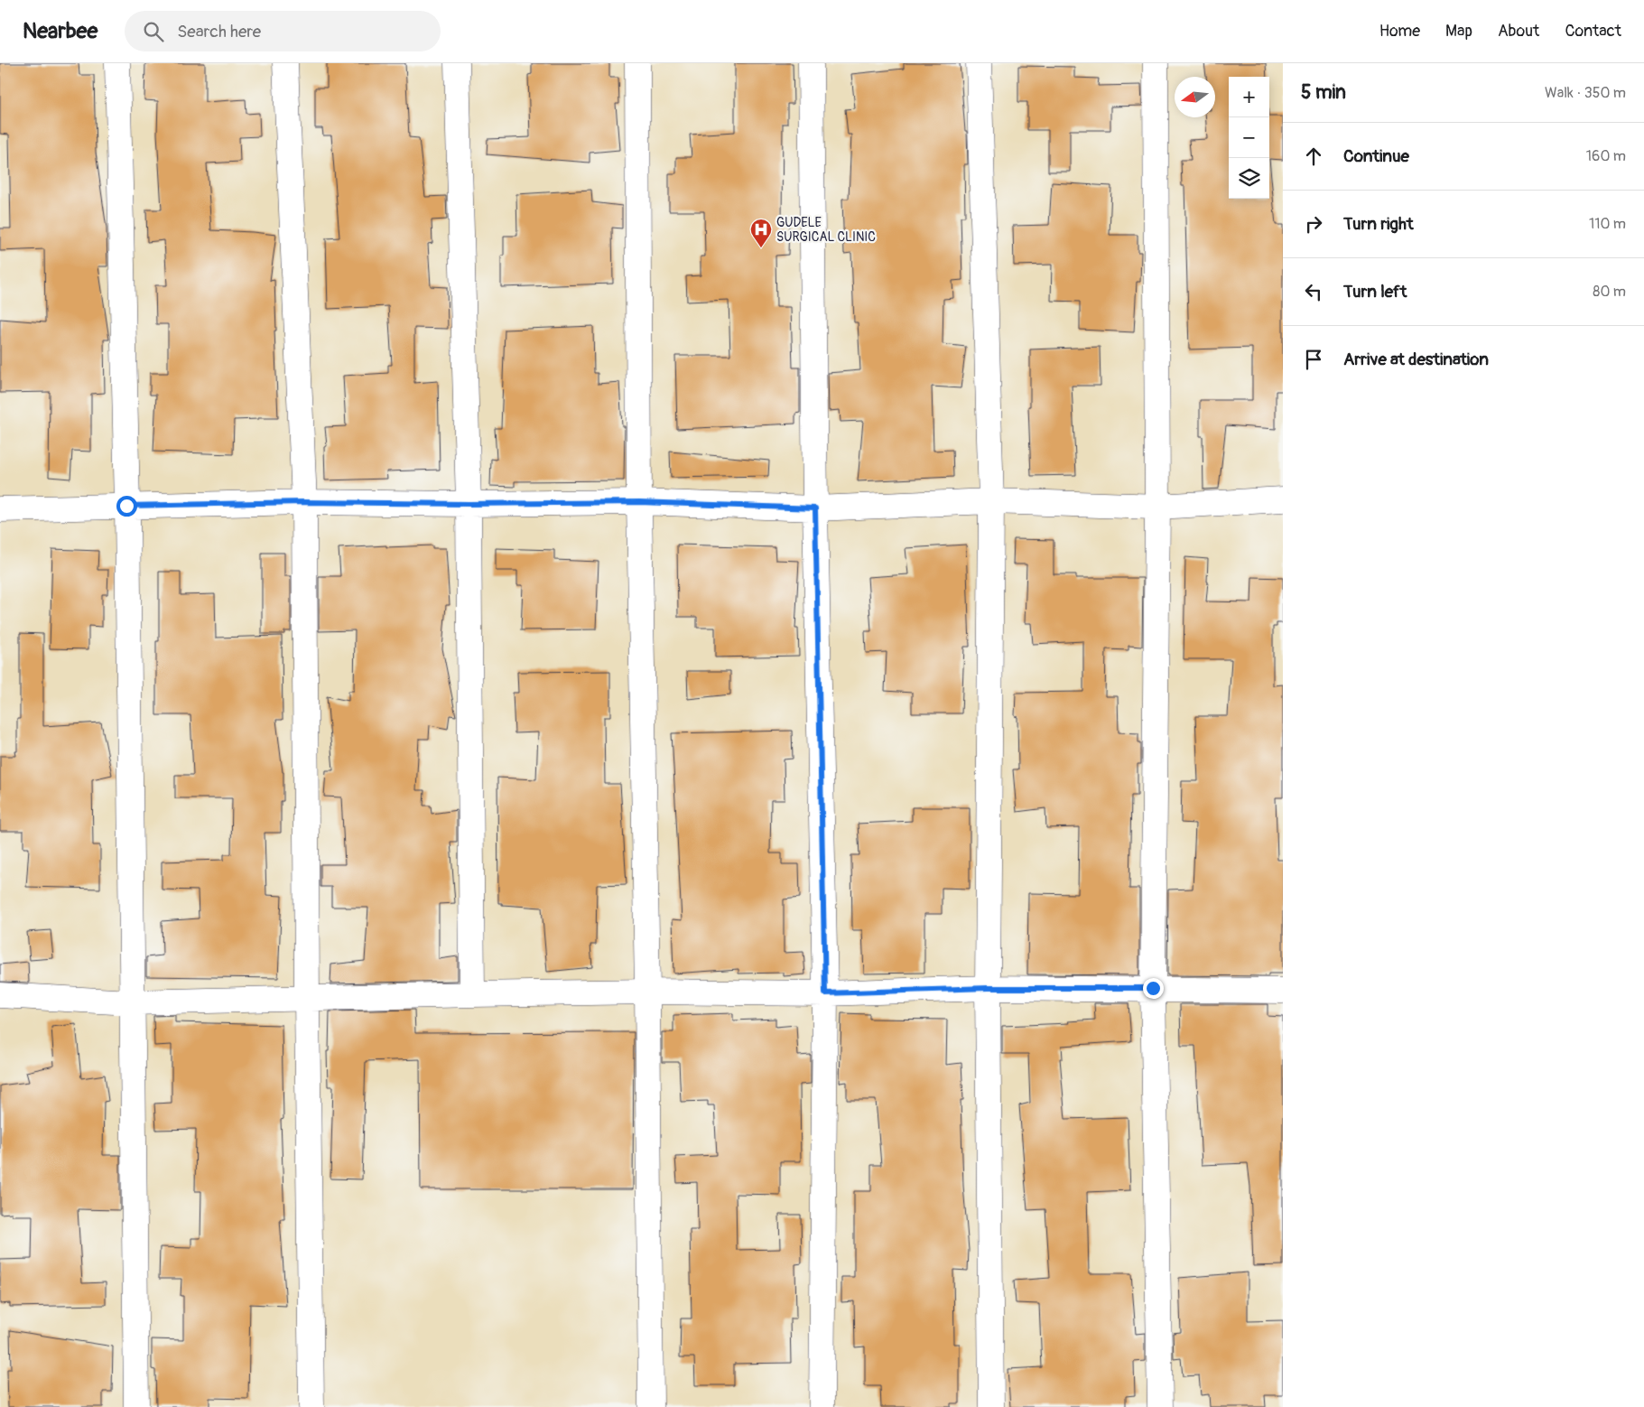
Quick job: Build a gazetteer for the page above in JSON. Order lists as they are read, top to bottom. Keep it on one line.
{"places":{"hospital":["GUDELE SURGICAL CLINIC"]},"north":"left","page":{"header":"Nearbee","search":"Search here","nav":["Home","Map","About","Contact"],"heading":["5 min","Walk · 350 m"],"map_buttons":["+","−"],"list":[["Continue","160 m"],["Turn right","110 m"],["Turn left","80 m"],"Arrive at destination"]}}
